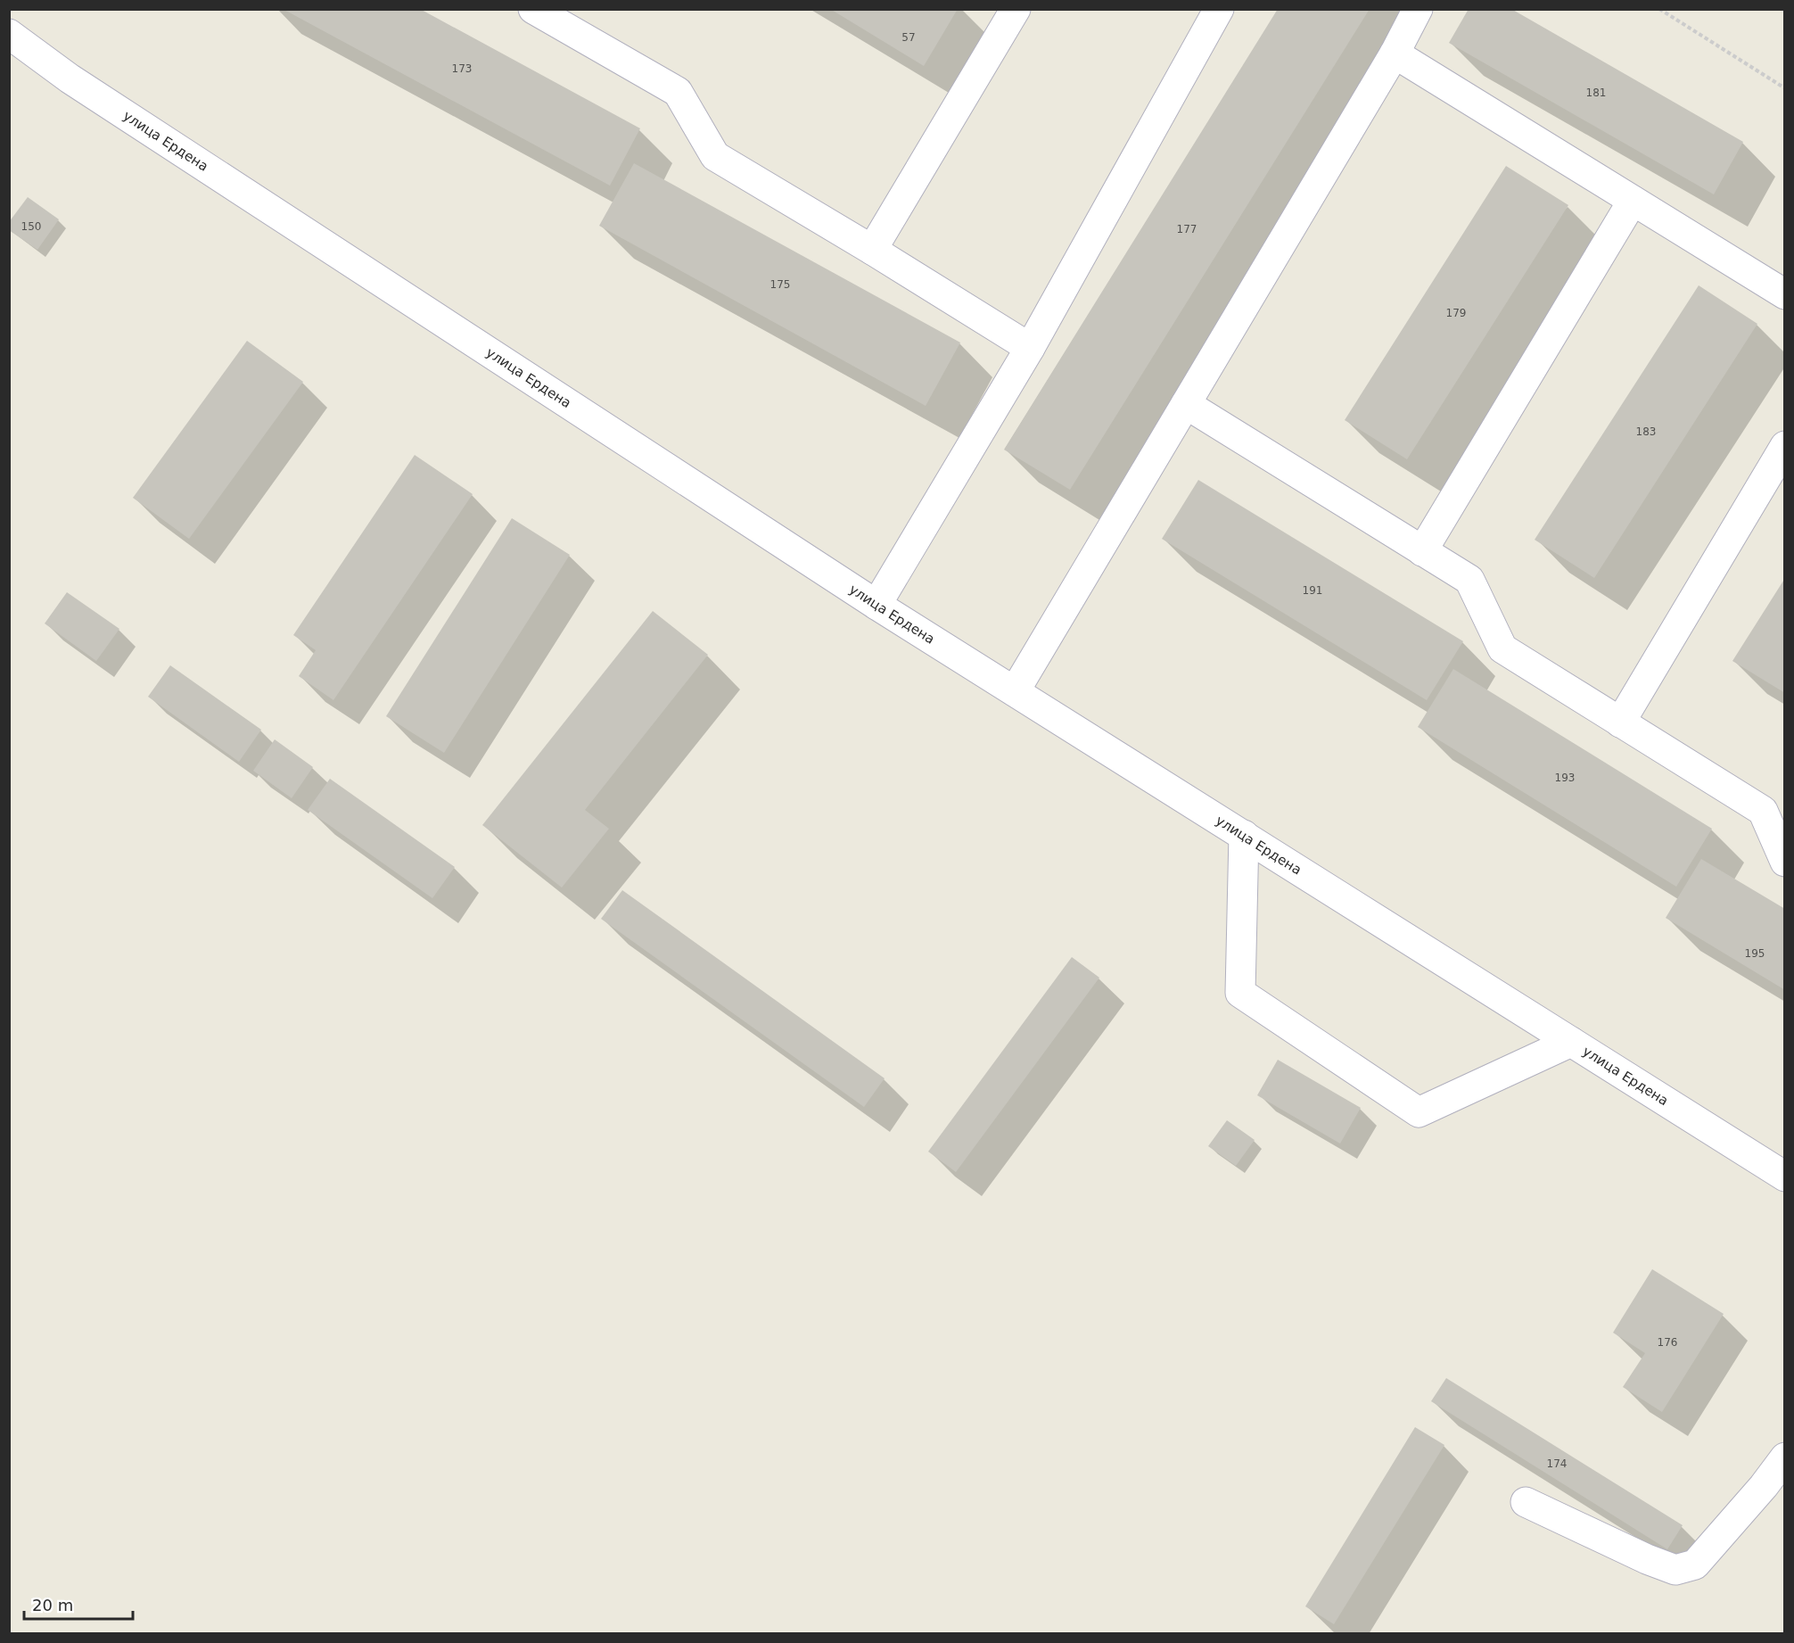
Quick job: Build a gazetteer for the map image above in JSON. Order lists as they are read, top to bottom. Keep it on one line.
{"streets":{"street":["улица Ердена"]},"house_numbers":["57","173","181","150","177","175","179","183","191","193","195","176","174"],"scale_bar":"20 m"}
